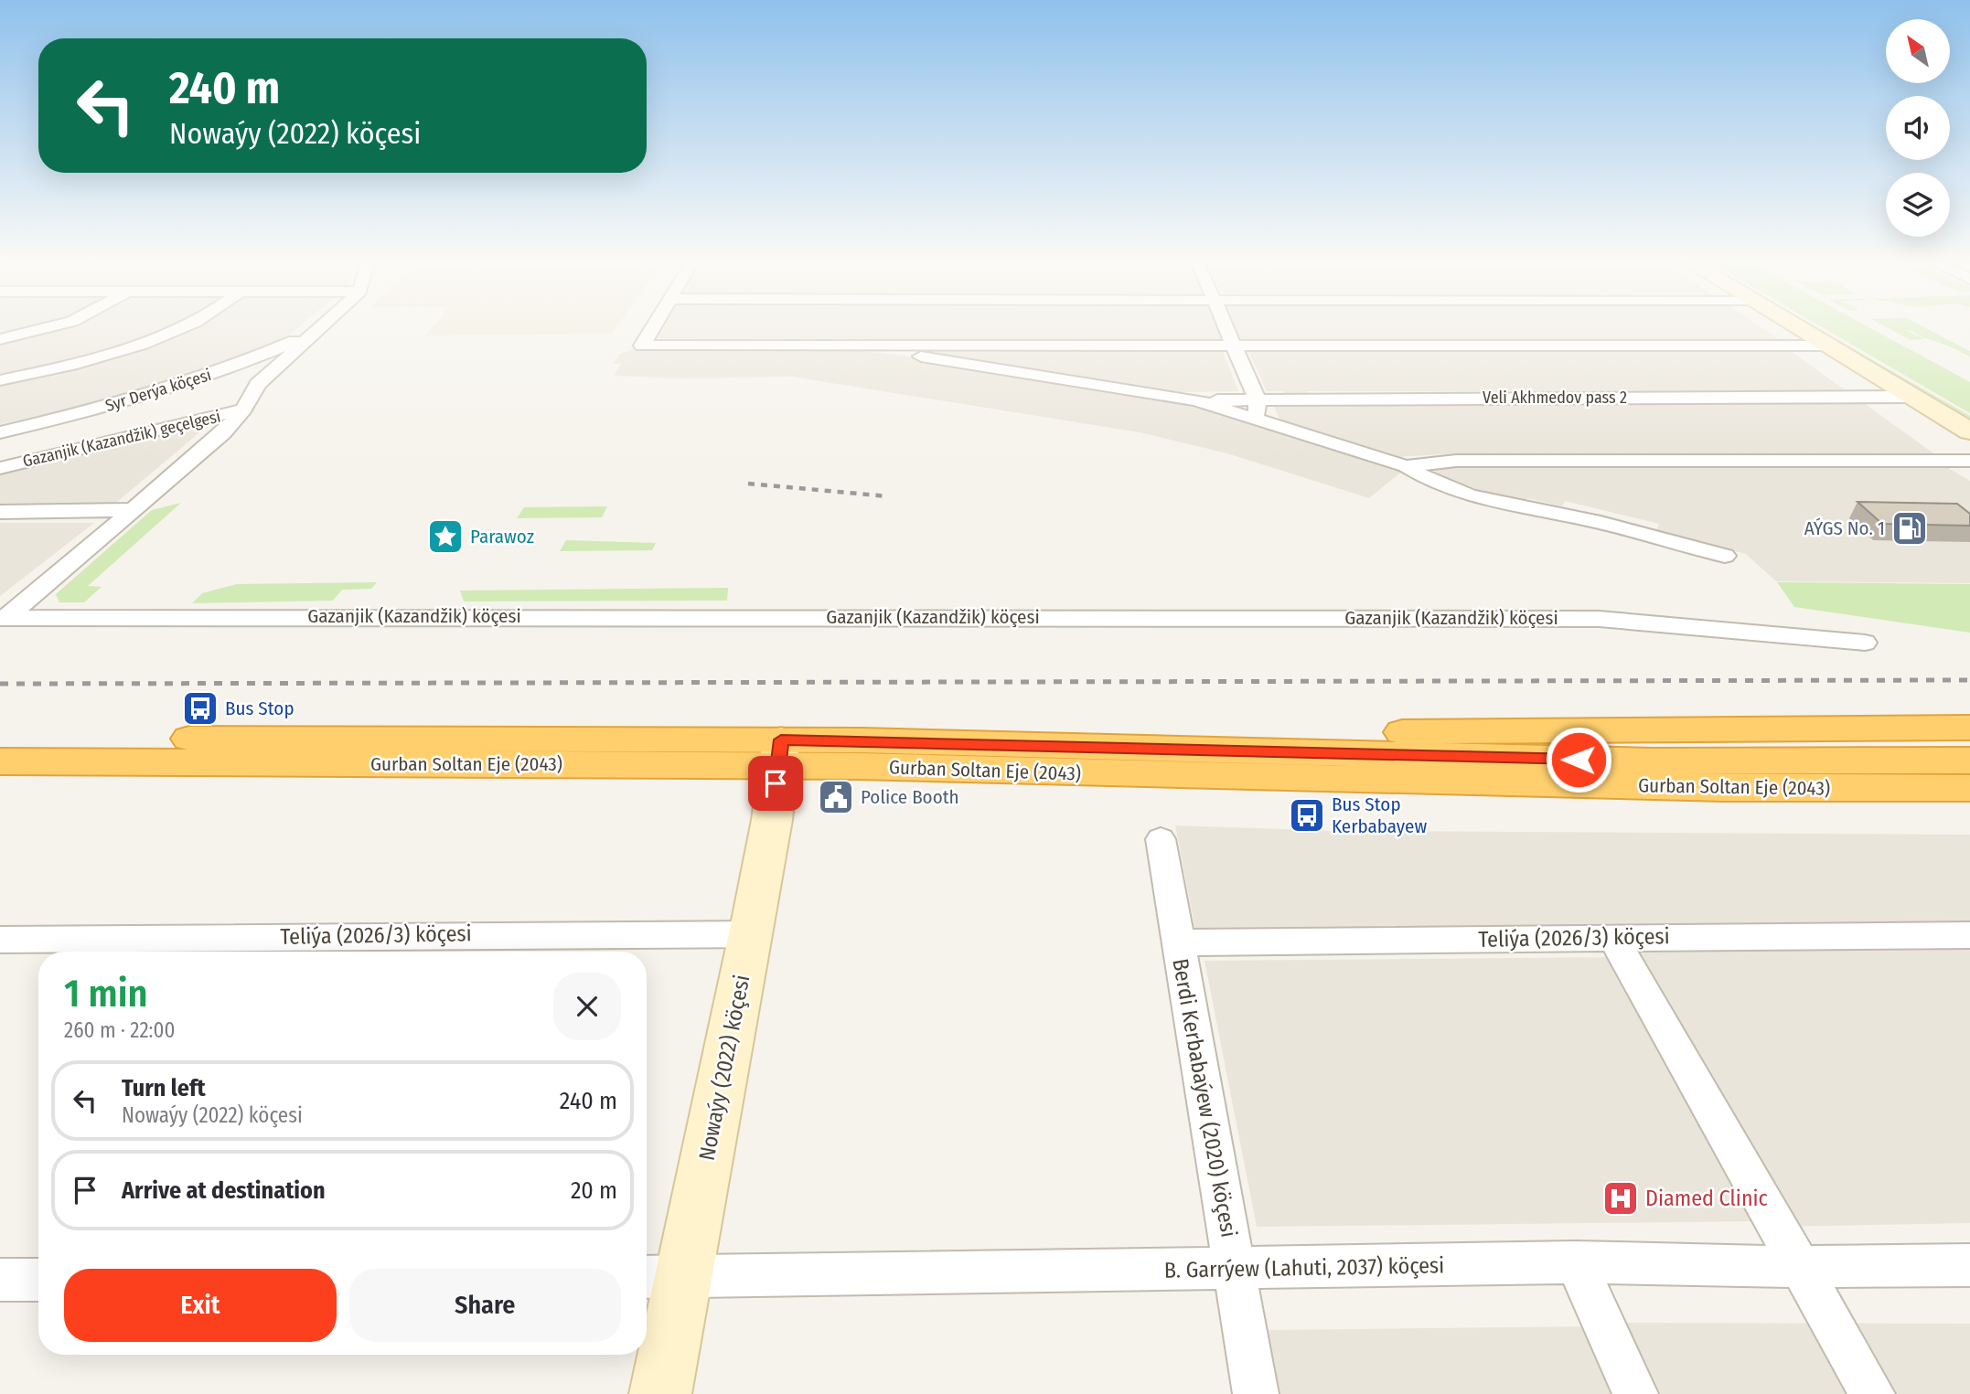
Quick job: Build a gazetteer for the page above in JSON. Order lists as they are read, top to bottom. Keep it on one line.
{"streets":{"highway":["Gurban Soltan Eje (2043)"],"street":["Syr Derýa köçesi","Veli Akhmedov pass 2","Gazanjik (Kazandžik) geçelgesi","Gazanjik (Kazandžik) köçesi","Teliýa (2026/3) köçesi","Nowaýy (2022) köçesi","Berdi Kerbabaýew (2020) köçesi","B. Garrýew (Lahuti, 2037) köçesi"]},"crossings":[["Gurban Soltan Eje (2043)","Nowaýy (2022) köçesi"],["Teliýa (2026/3) köçesi","Nowaýy (2022) köçesi"],["Teliýa (2026/3) köçesi","Berdi Kerbabaýew (2020) köçesi"],["Nowaýy (2022) köçesi","B. Garrýew (Lahuti, 2037) köçesi"],["Berdi Kerbabaýew (2020) köçesi","B. Garrýew (Lahuti, 2037) köçesi"]],"places":{"fuel station":["AÝGS No. 1"],"place":["Parawoz"],"bus stop":["Bus Stop","Bus Stop Kerbabayew"],"public building":["Police Booth"],"hospital":["Diamed Clinic"]},"north":"top left","page":{"turn":["240 m","Nowaýy (2022) köçesi"],"heading":["1 min","260 m · 22:00"],"list":[{"name":"Turn left","note":"Nowaýy (2022) köçesi","value":"240 m"},{"name":"Arrive at destination","value":"20 m"}],"buttons":["Exit","Share"]}}
